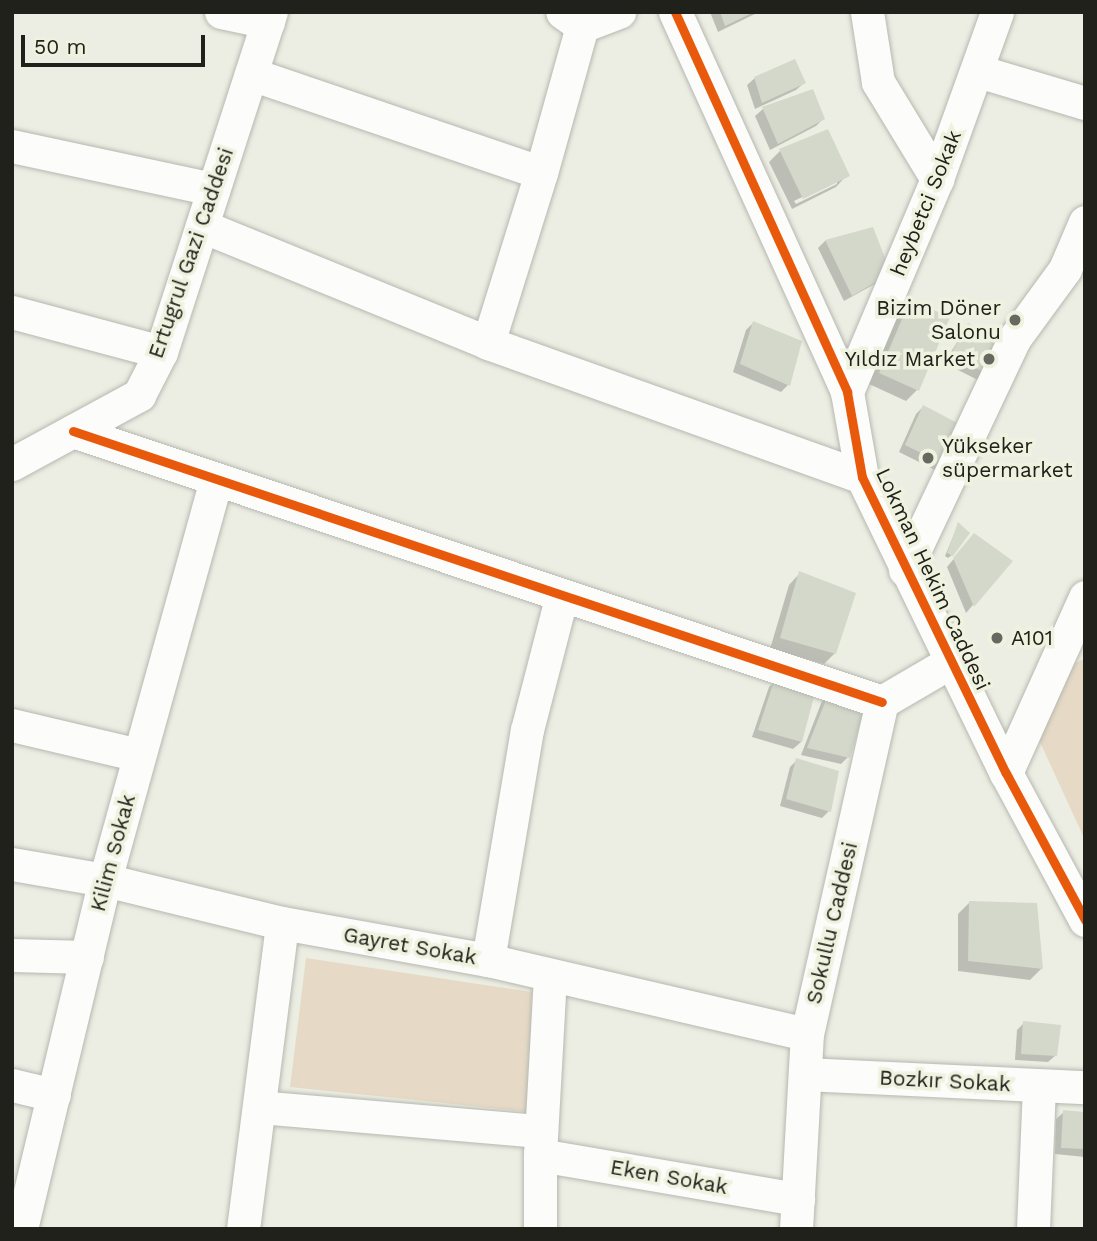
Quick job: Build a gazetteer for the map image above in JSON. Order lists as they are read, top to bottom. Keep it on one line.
{"streets":{"street":["heybetci Sokak","Ertugrul Gazi Caddesi","Lokman Hekim Caddesi","Kilim Sokak","Sokullu Caddesi","Gayret Sokak","Bozkır Sokak","Eken Sokak"]},"crossings":[["heybetci Sokak","Lokman Hekim Caddesi"],["Kilim Sokak","Gayret Sokak"],["Sokullu Caddesi","Gayret Sokak"],["Sokullu Caddesi","Bozkır Sokak"],["Sokullu Caddesi","Eken Sokak"]],"places":["Bizim Döner Salonu","Yıldız Market","Yükseker süpermarket","A101"],"scale_bar":"50 m"}
